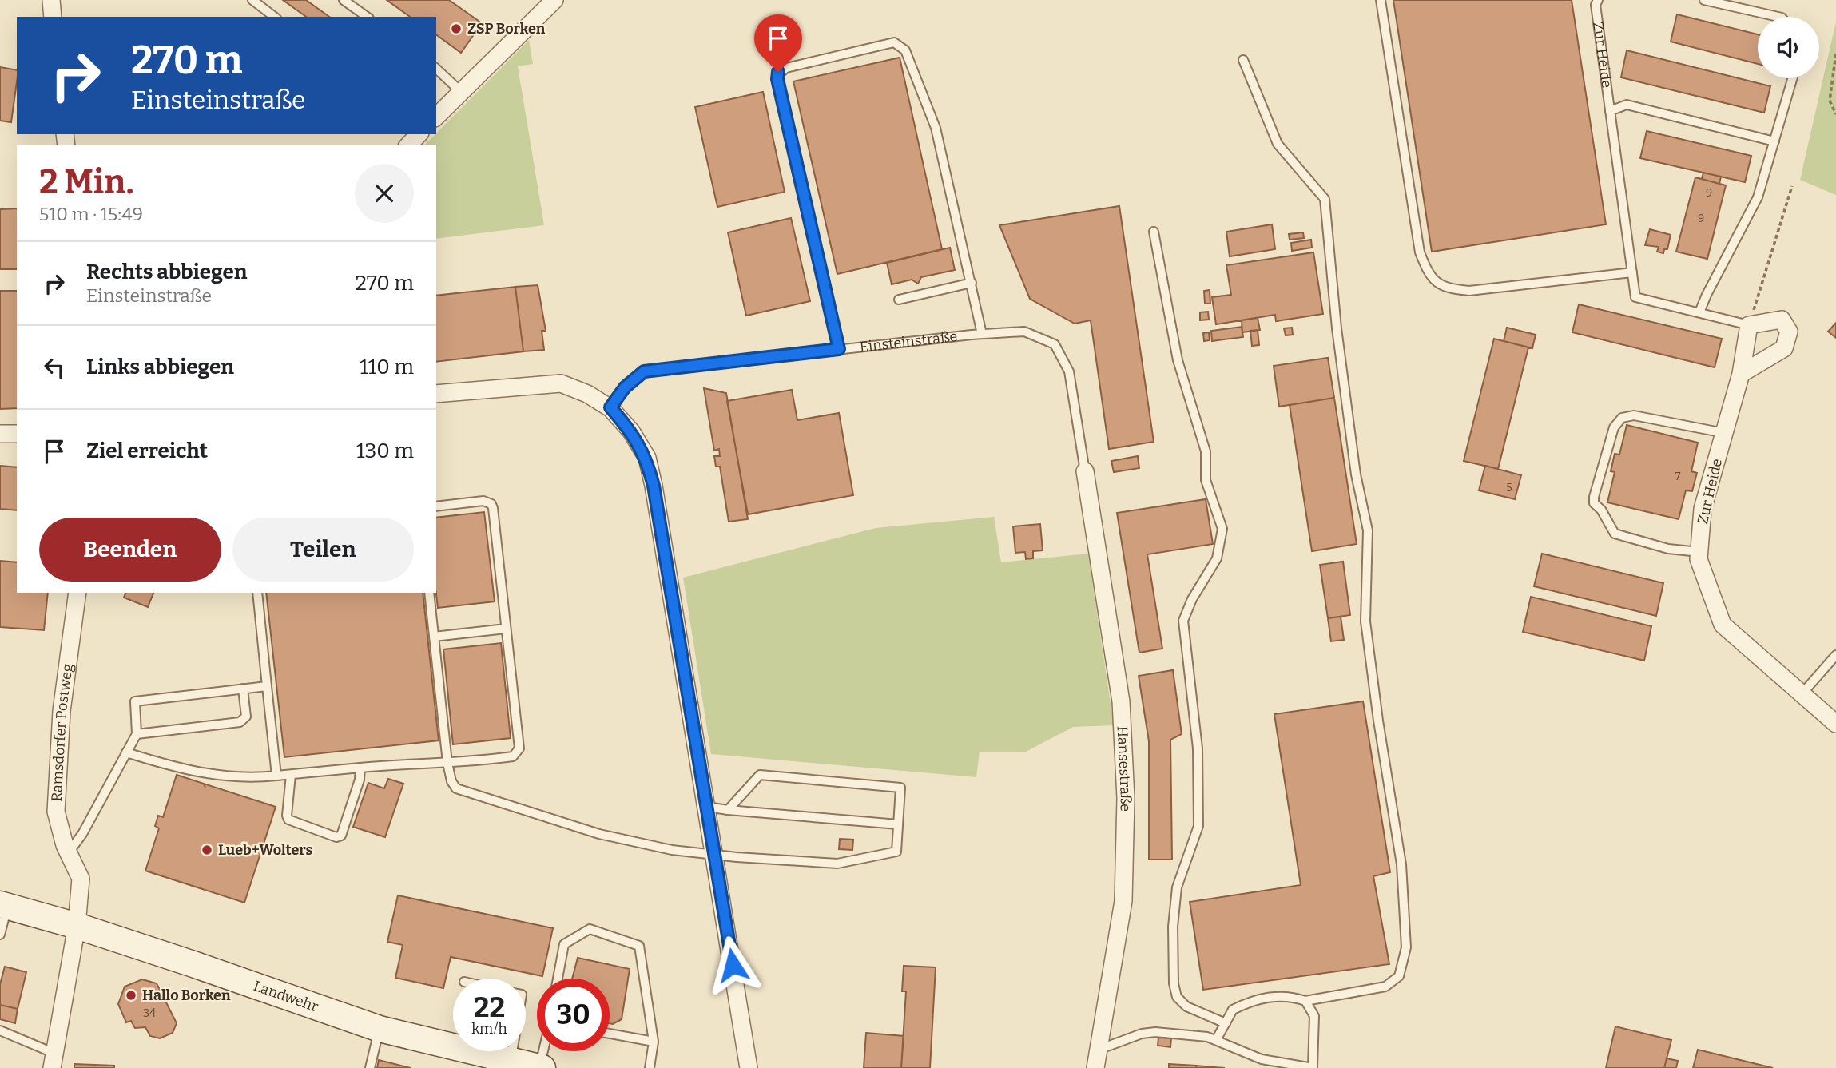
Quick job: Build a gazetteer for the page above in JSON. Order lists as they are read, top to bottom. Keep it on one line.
{"streets":{"main road":["Landwehr"],"street":["Zur Heide","Ramsdorfer Postweg","Hansestraße"],"lane":["Einsteinstraße"]},"crossings":[["Einsteinstraße","Hansestraße"],["Ramsdorfer Postweg","Landwehr"]],"places":["ZSP Borken","Lueb+Wolters","Hallo Borken"],"house_numbers":["9","9","7","5","34"],"page":{"turn":["270 m","Einsteinstraße"],"heading":["2 Min.","510 m · 15:49"],"list":[{"name":"Rechts abbiegen","note":"Einsteinstraße","value":"270 m"},{"name":"Links abbiegen","value":"110 m"},{"name":"Ziel erreicht","value":"130 m"}],"buttons":["Beenden","Teilen"],"speed":"22 km/h","limit":"30"}}
